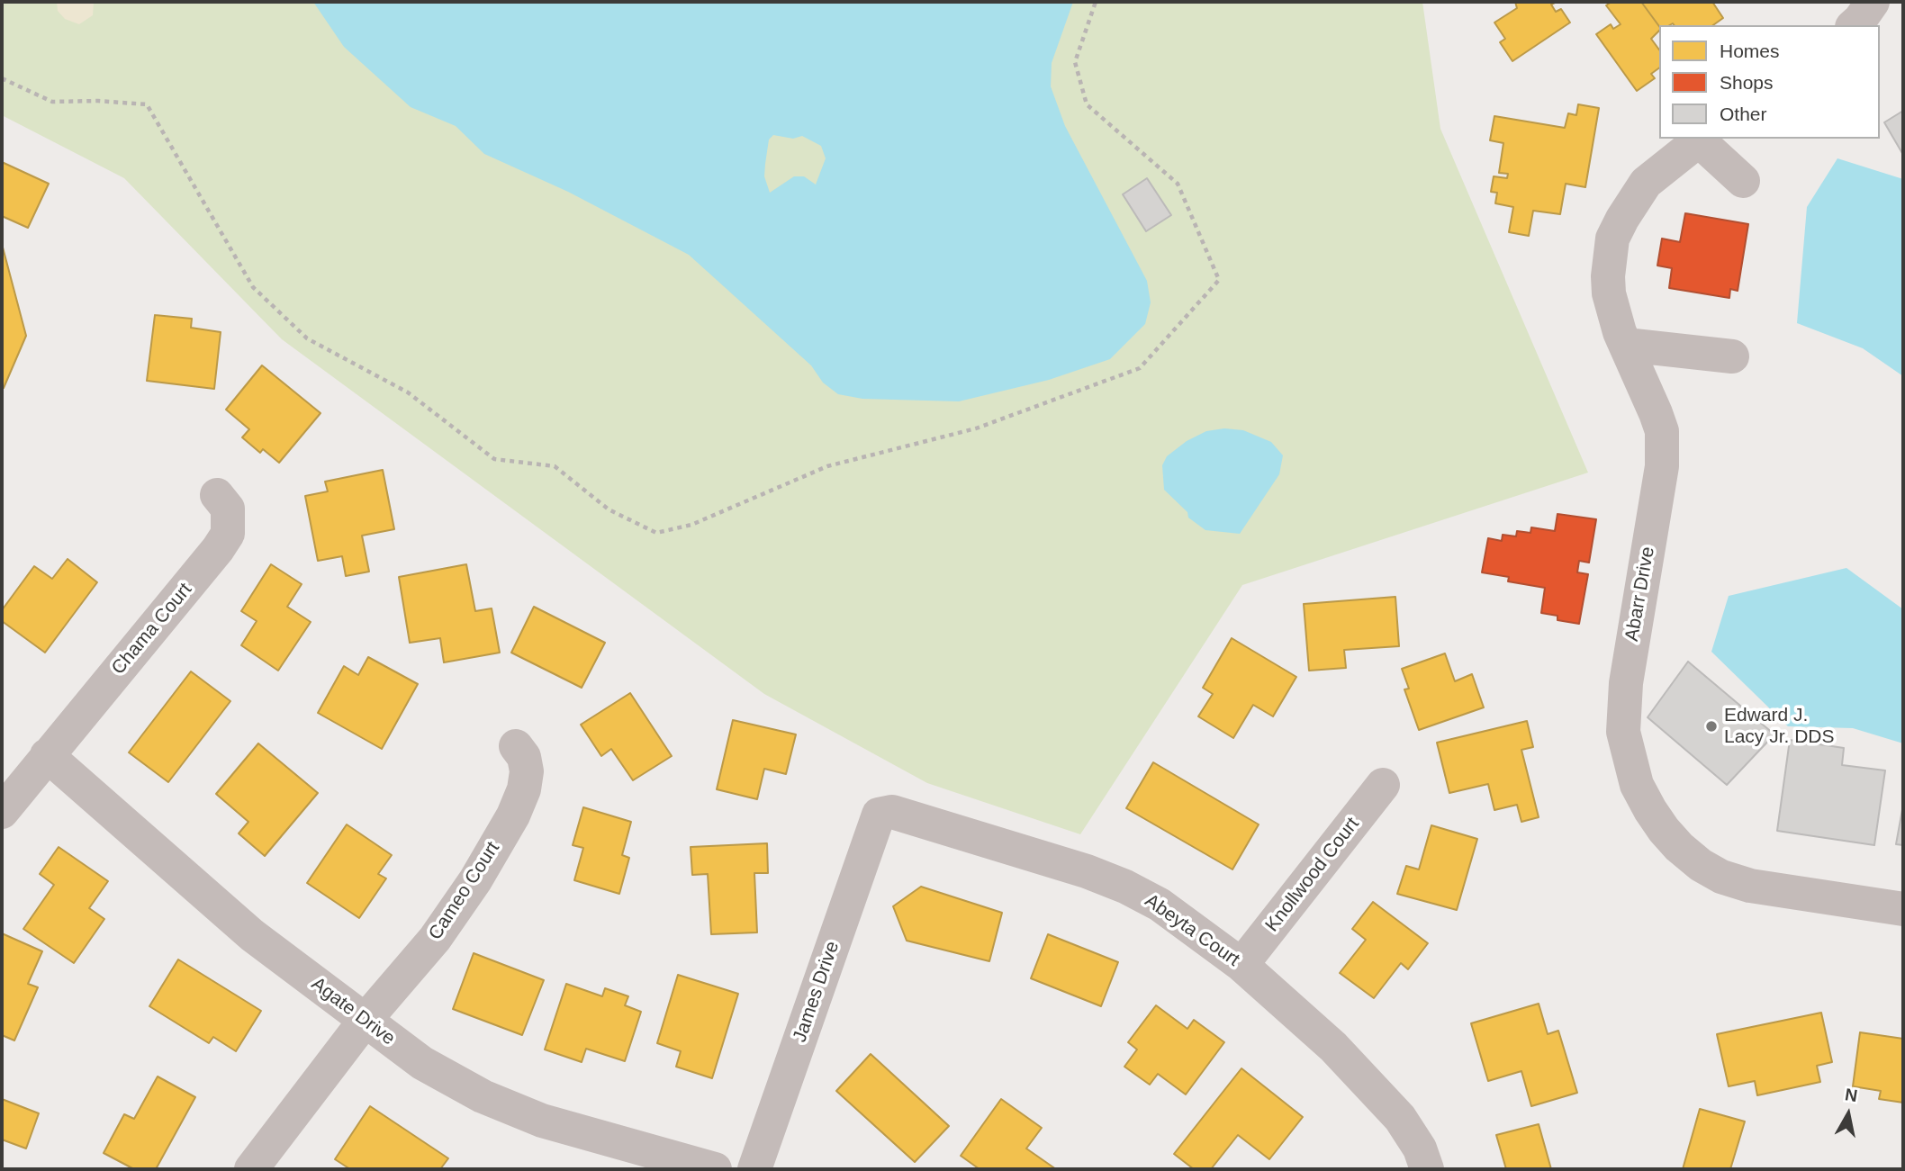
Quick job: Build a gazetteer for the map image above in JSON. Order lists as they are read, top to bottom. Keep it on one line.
{"streets":{"street":["Abarr Drive","Chama Court","Knollwood Court","Cameo Court","Abeyta Court","James Drive","Agate Drive"]},"crossings":[["Chama Court","Agate Drive"],["Knollwood Court","Abeyta Court"],["Cameo Court","Agate Drive"],["Abeyta Court","James Drive"]],"places":["Edward J. Lacy Jr. DDS"],"legend":["Homes","Shops","Other"],"north":"top"}
